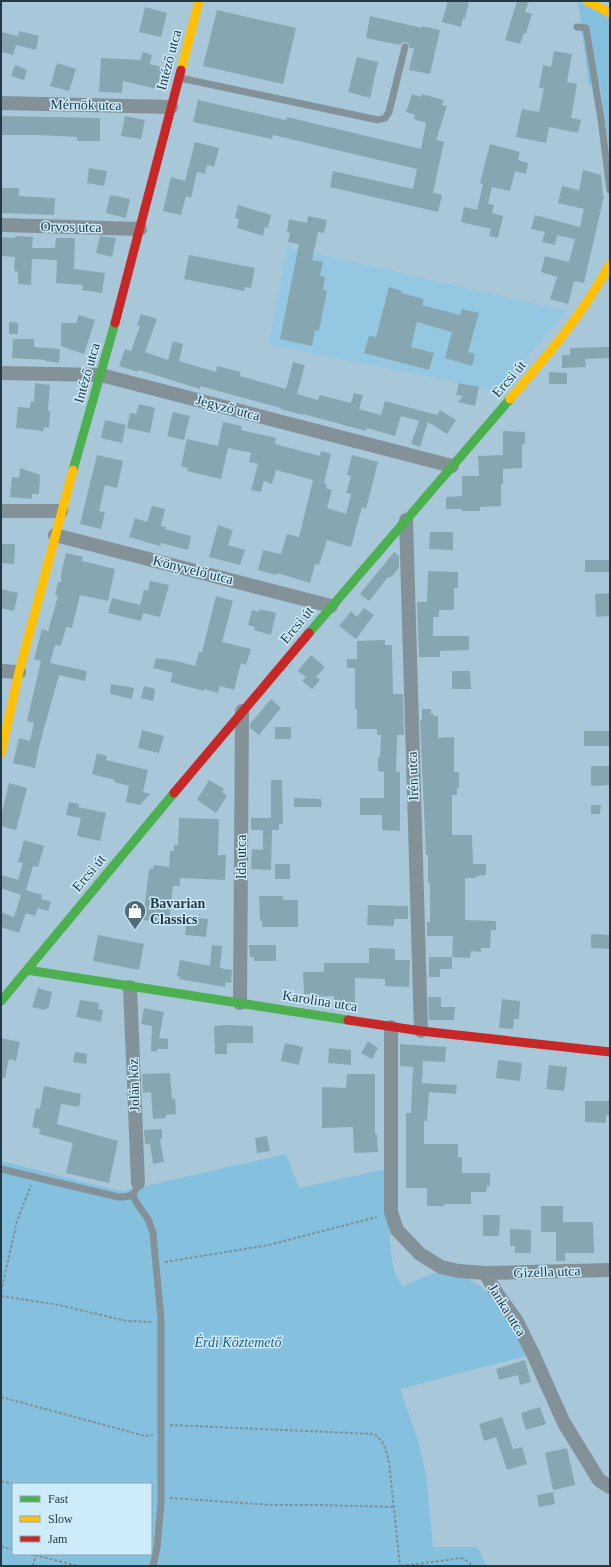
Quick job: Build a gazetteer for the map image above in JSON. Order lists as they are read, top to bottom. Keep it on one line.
{"streets":{"street":["Intéző utca","Mérnök utca","Orvos utca","Ercsi út","Jegyző utca","Könyvelő utca","Irén utca","Ida utca","Karolina utca","Jolán köz","Gizella utca","Janka utca"]},"crossings":[["Intéző utca","Mérnök utca"],["Intéző utca","Orvos utca"],["Intéző utca","Jegyző utca"],["Intéző utca","Könyvelő utca"],["Ercsi út","Jegyző utca"],["Ercsi út","Könyvelő utca"],["Ercsi út","Irén utca"],["Ercsi út","Ida utca"],["Ercsi út","Karolina utca"],["Irén utca","Karolina utca"],["Ida utca","Karolina utca"],["Karolina utca","Jolán köz"],["Karolina utca","Janka utca"],["Gizella utca","Janka utca"]],"parks":["Érdi Köztemető"],"places":{"shop":["Bavarian Classics"]},"legend":["Fast","Slow","Jam"]}
